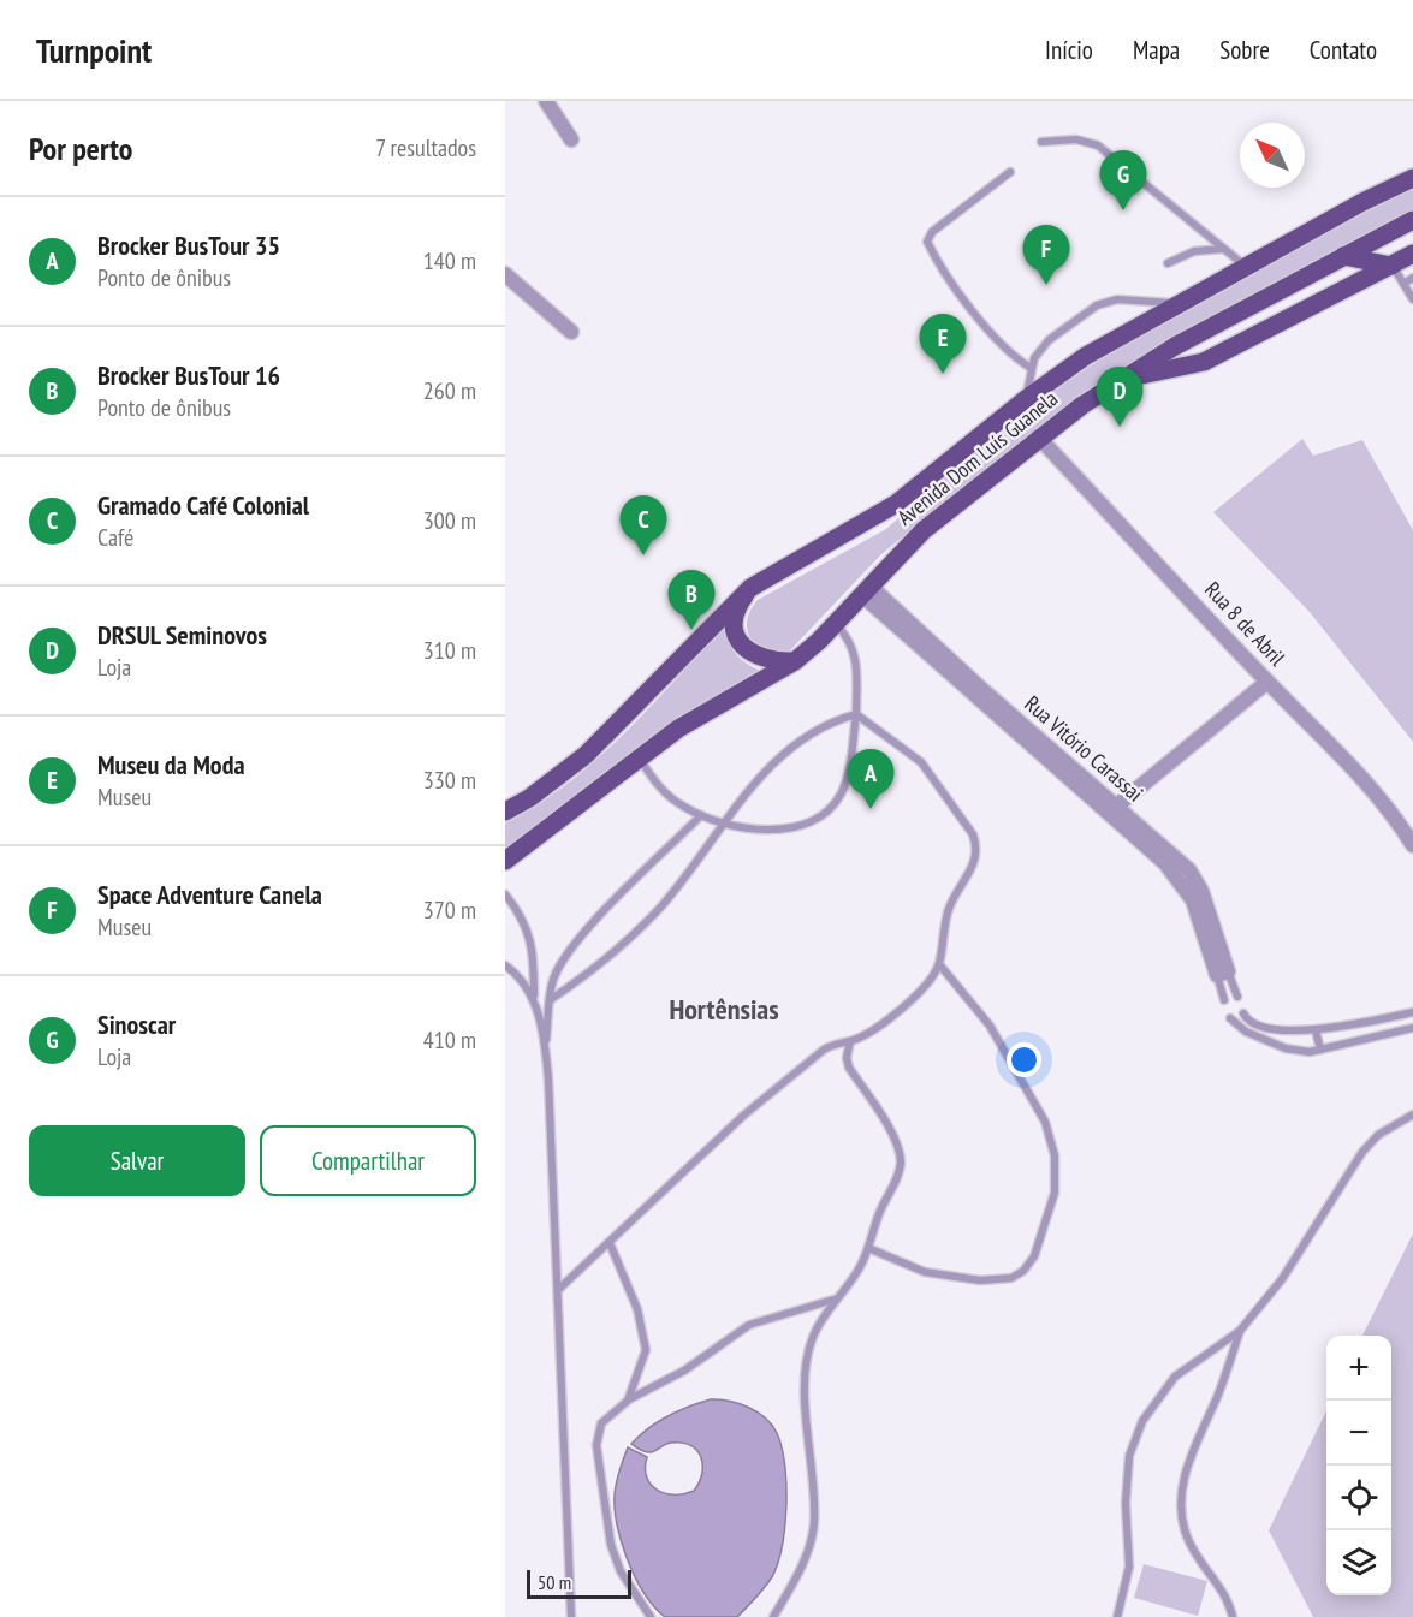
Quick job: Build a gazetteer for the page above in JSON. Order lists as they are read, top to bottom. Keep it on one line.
{"streets":{"main road":["Avenida Dom Luís Guanela"],"street":["Rua 8 de Abril","Rua Vitório Carassai"]},"crossings":[["Avenida Dom Luís Guanela","Rua 8 de Abril"],["Avenida Dom Luís Guanela","Rua Vitório Carassai"]],"districts":["Hortênsias"],"scale_bar":"50 m","north":"top left","page":{"header":"Turnpoint","nav":["Início","Mapa","Sobre","Contato"],"heading":["Por perto","7 resultados"],"pins":["G","F","E","D","C","B","A"],"list":[{"mark":"A","name":"Brocker BusTour 35","note":"Ponto de ônibus","value":"140 m"},{"mark":"B","name":"Brocker BusTour 16","note":"Ponto de ônibus","value":"260 m"},{"mark":"C","name":"Gramado Café Colonial","note":"Café","value":"300 m"},{"mark":"D","name":"DRSUL Seminovos","note":"Loja","value":"310 m"},{"mark":"E","name":"Museu da Moda","note":"Museu","value":"330 m"},{"mark":"F","name":"Space Adventure Canela","note":"Museu","value":"370 m"},{"mark":"G","name":"Sinoscar","note":"Loja","value":"410 m"}],"buttons":["Salvar","Compartilhar"],"map_buttons":["+","−"],"scale":"50 m"}}
